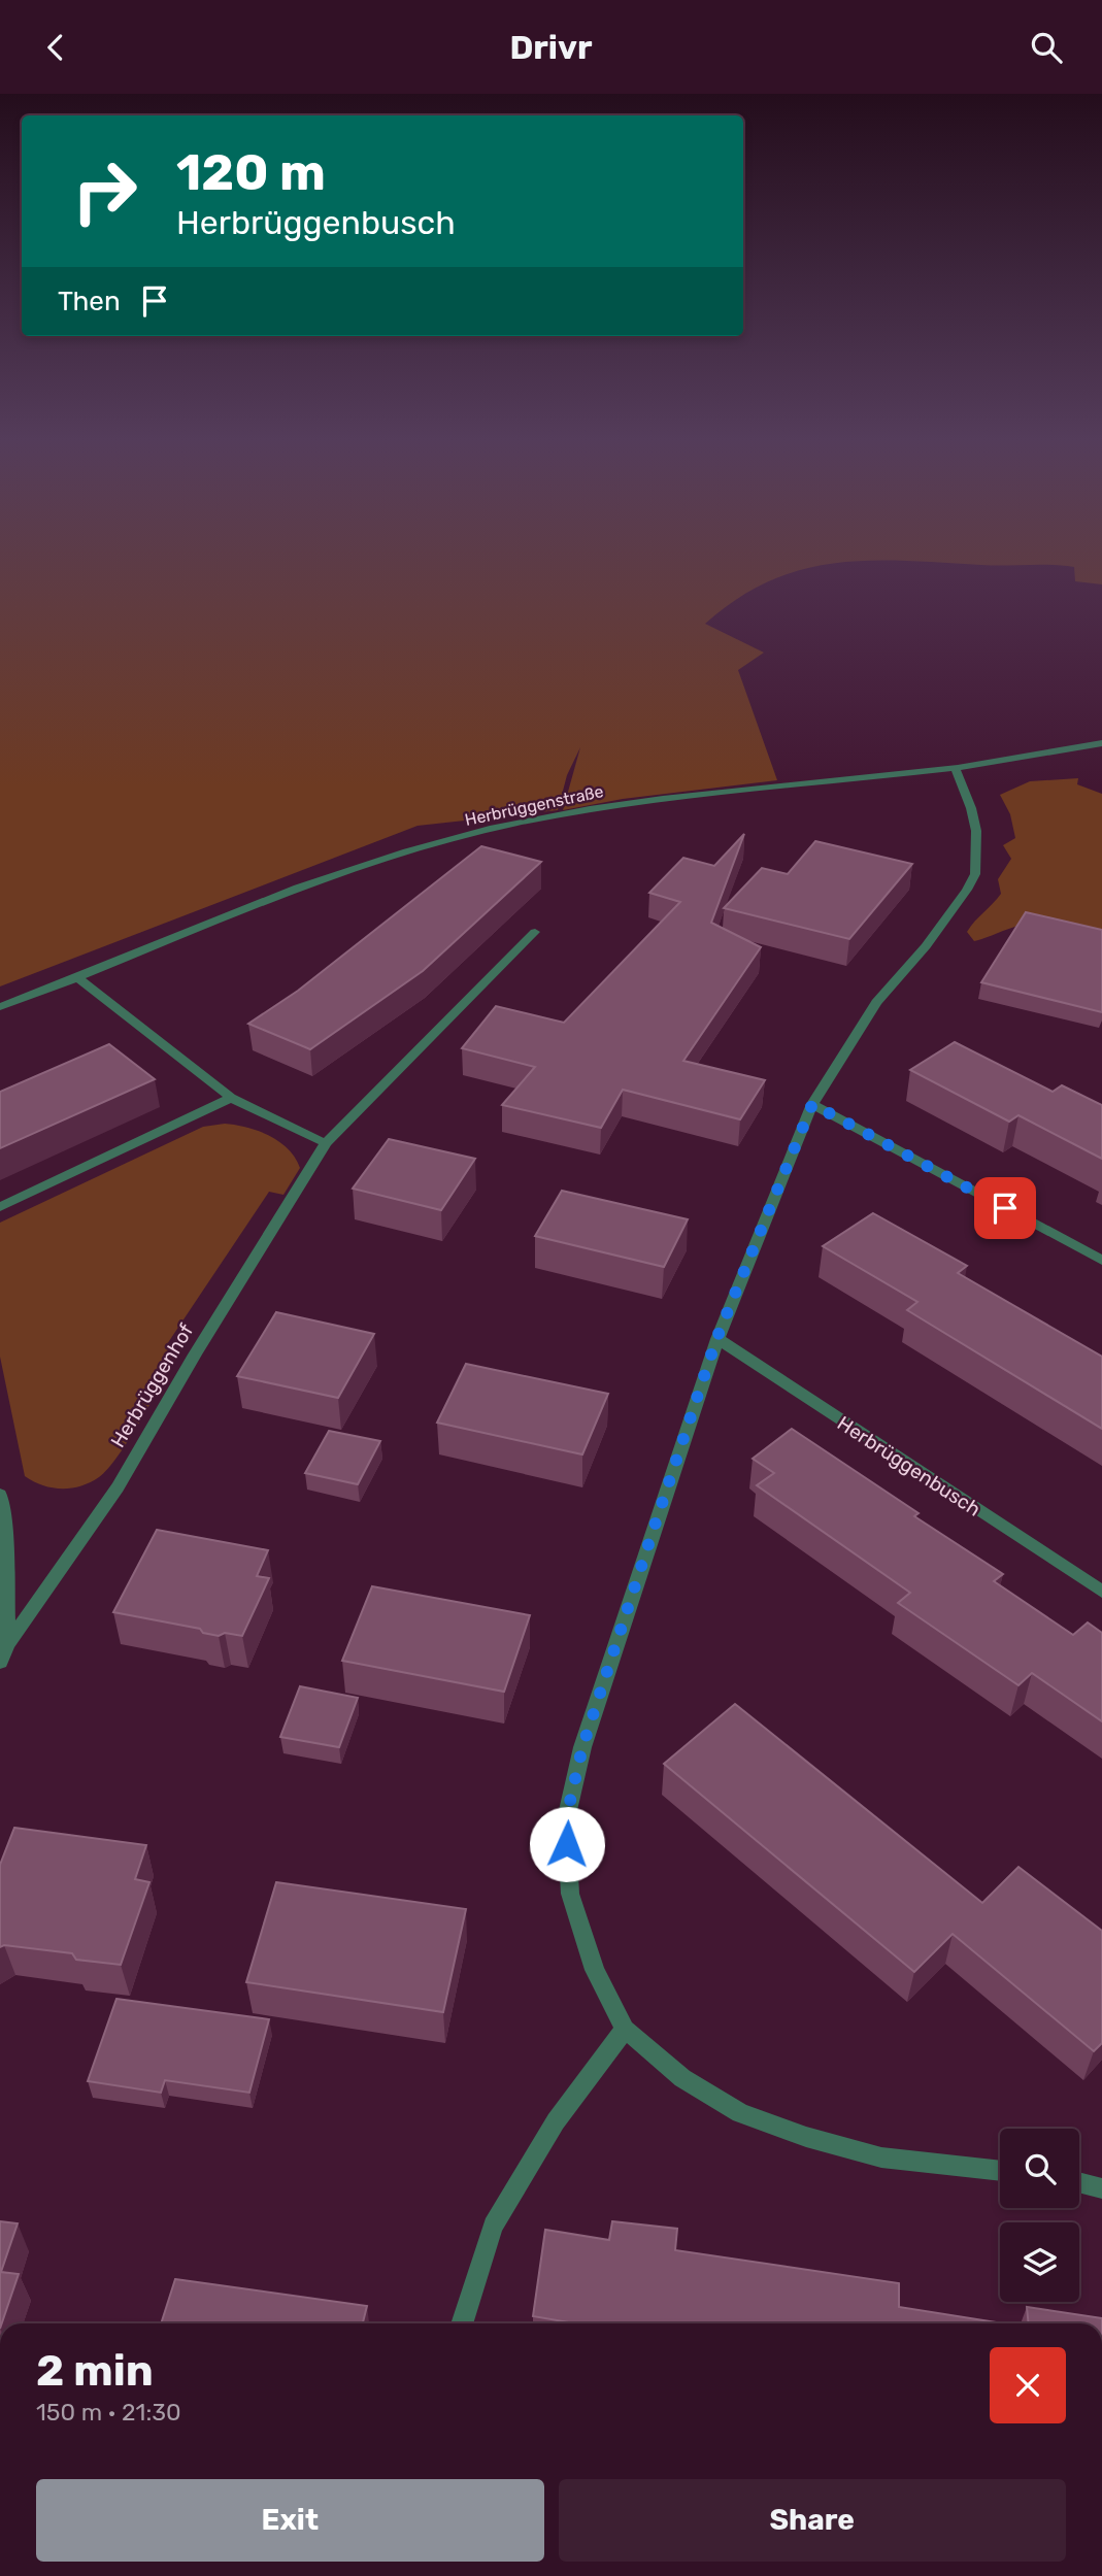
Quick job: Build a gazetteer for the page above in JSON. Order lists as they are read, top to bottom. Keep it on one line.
{"streets":{"street":["Herbrüggenstraße","Herbrüggenhof","Herbrüggenbusch"]},"page":{"header":"Drivr","turn":["120 m","Herbrüggenbusch"],"then":"Then","heading":["2 min","150 m · 21:30"],"buttons":["Exit","Share"]}}
